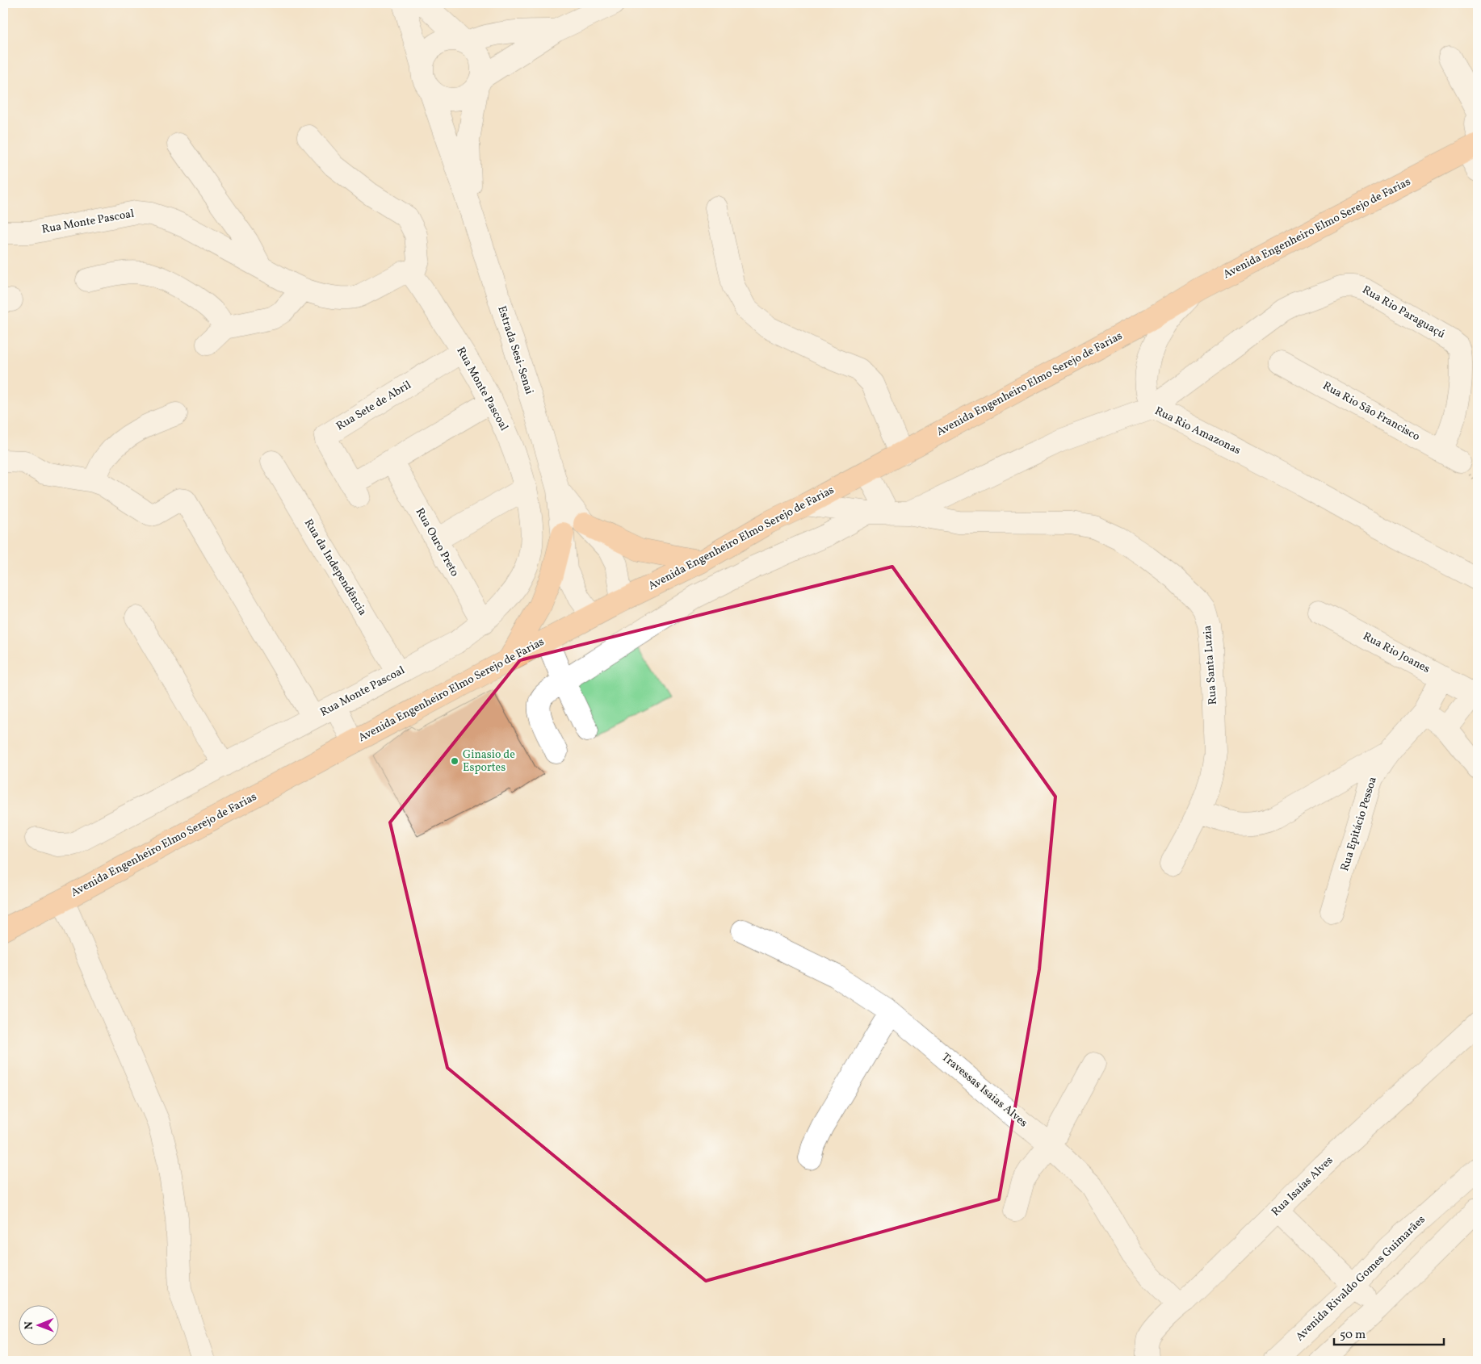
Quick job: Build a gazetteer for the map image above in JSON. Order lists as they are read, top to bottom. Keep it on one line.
{"streets":{"main road":["Avenida Engenheiro Elmo Serejo de Farias"],"street":["Rua Monte Pascoal","Rua Rio Paraguaçú","Estrada Sesi-Senai","Rua Sete de Abril","Rua Rio São Francisco","Rua Rio Amazonas","Rua Ouro Preto","Rua da Independência","Rua Rio Joanes","Rua Santa Luzia","Rua Epitácio Pessoa","Travessas Isaias Alves","Rua Isaías Alves","Avenida Rivaldo Gomes Guimarães"]},"crossings":[["Rua Monte Pascoal","Rua Sete de Abril"],["Rua Monte Pascoal","Rua Ouro Preto"],["Rua Monte Pascoal","Rua da Independência"],["Avenida Engenheiro Elmo Serejo de Farias","Estrada Sesi-Senai"],["Rua Rio Paraguaçú","Rua Rio São Francisco"],["Rua Rio Paraguaçú","Rua Rio Amazonas"],["Rua Sete de Abril","Rua Ouro Preto"],["Rua Rio Amazonas","Rua Santa Luzia"],["Rua Rio Joanes","Rua Epitácio Pessoa"],["Travessas Isaias Alves","Rua Isaías Alves"]],"places":["Ginasio de Esportes"],"scale_bar":"50 m","north":"left"}
